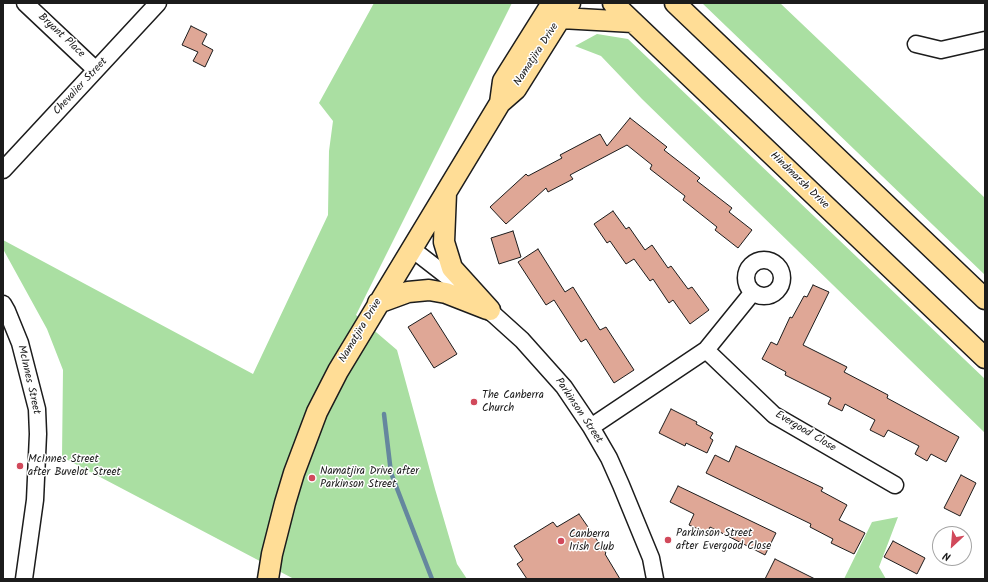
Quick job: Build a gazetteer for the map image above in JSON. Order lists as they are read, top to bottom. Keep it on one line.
{"streets":{"main road":["Namatjira Drive","Hindmarsh Drive"],"street":["Bryant Place","Chevalier Street","McInnes Street","Parkinson Street","Evergood Close"]},"crossings":[["Bryant Place","Chevalier Street"],["Namatjira Drive","Parkinson Street"]],"places":["The Canberra Church","McInnes Street after Buvelot Street","Namatjira Drive after Parkinson Street","Parkinson Street after Evergood Close","Canberra Irish Club"],"north":"bottom left"}
